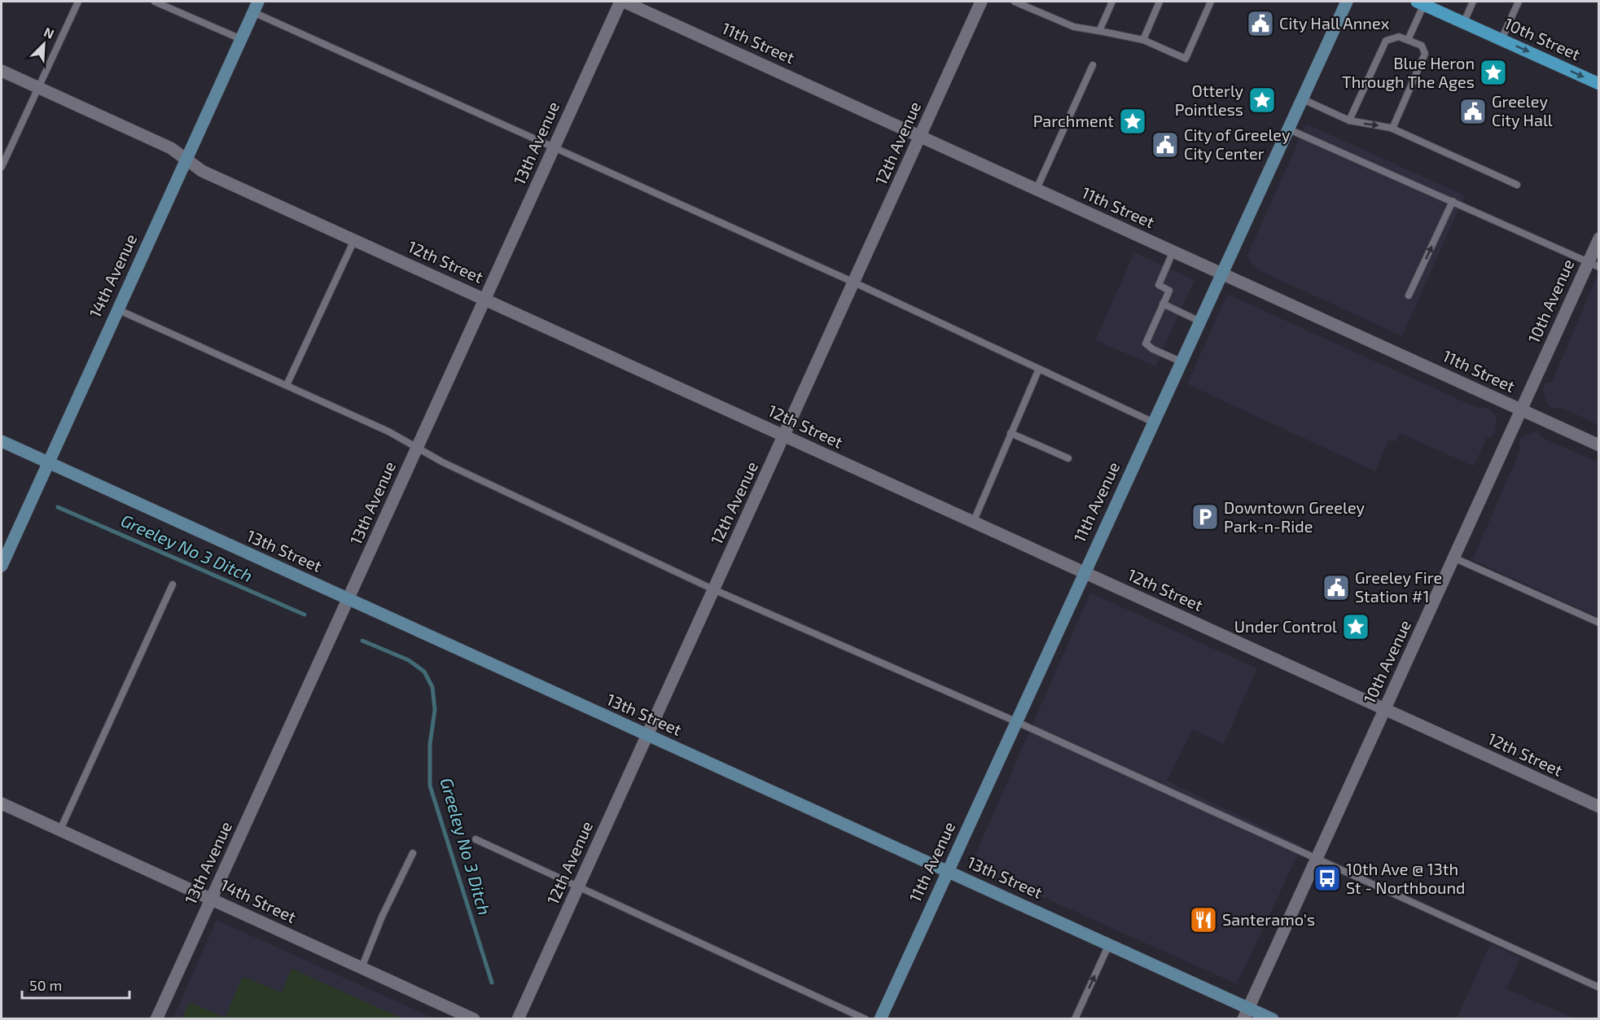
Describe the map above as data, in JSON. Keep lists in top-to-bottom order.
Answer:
{
  "streets": {
    "main road": ["10th Street"],
    "street": [
      "11th Street",
      "13th Avenue",
      "12th Avenue",
      "12th Street",
      "14th Avenue",
      "10th Avenue",
      "11th Avenue",
      "13th Street",
      "14th Street"
    ]
  },
  "crossings": [
    ["11th Street", "13th Avenue"],
    ["11th Street", "12th Avenue"],
    ["11th Street", "10th Avenue"],
    ["11th Street", "11th Avenue"],
    ["13th Avenue", "12th Street"],
    ["13th Avenue", "13th Street"],
    ["13th Avenue", "14th Street"],
    ["12th Avenue", "12th Street"],
    ["12th Avenue", "13th Street"],
    ["12th Street", "14th Avenue"],
    ["12th Street", "10th Avenue"],
    ["12th Street", "11th Avenue"],
    ["14th Avenue", "13th Street"],
    ["10th Avenue", "13th Street"],
    ["11th Avenue", "13th Street"]
  ],
  "one_way": ["10th Street"],
  "water": ["Greeley No 3 Ditch"],
  "places": {
    "public building": [
      "City Hall Annex",
      "Greeley City Hall",
      "City of Greeley City Center",
      "Greeley Fire Station #1"
    ],
    "place": [
      "Blue Heron Through The Ages",
      "Otterly Pointless",
      "Parchment",
      "Under Control"
    ],
    "parking": ["Downtown Greeley Park-n-Ride"],
    "bus stop": ["10th Ave @ 13th St - Northbound"],
    "restaurant": ["Santeramo's"]
  },
  "scale_bar": "50 m",
  "north": "top right"
}
